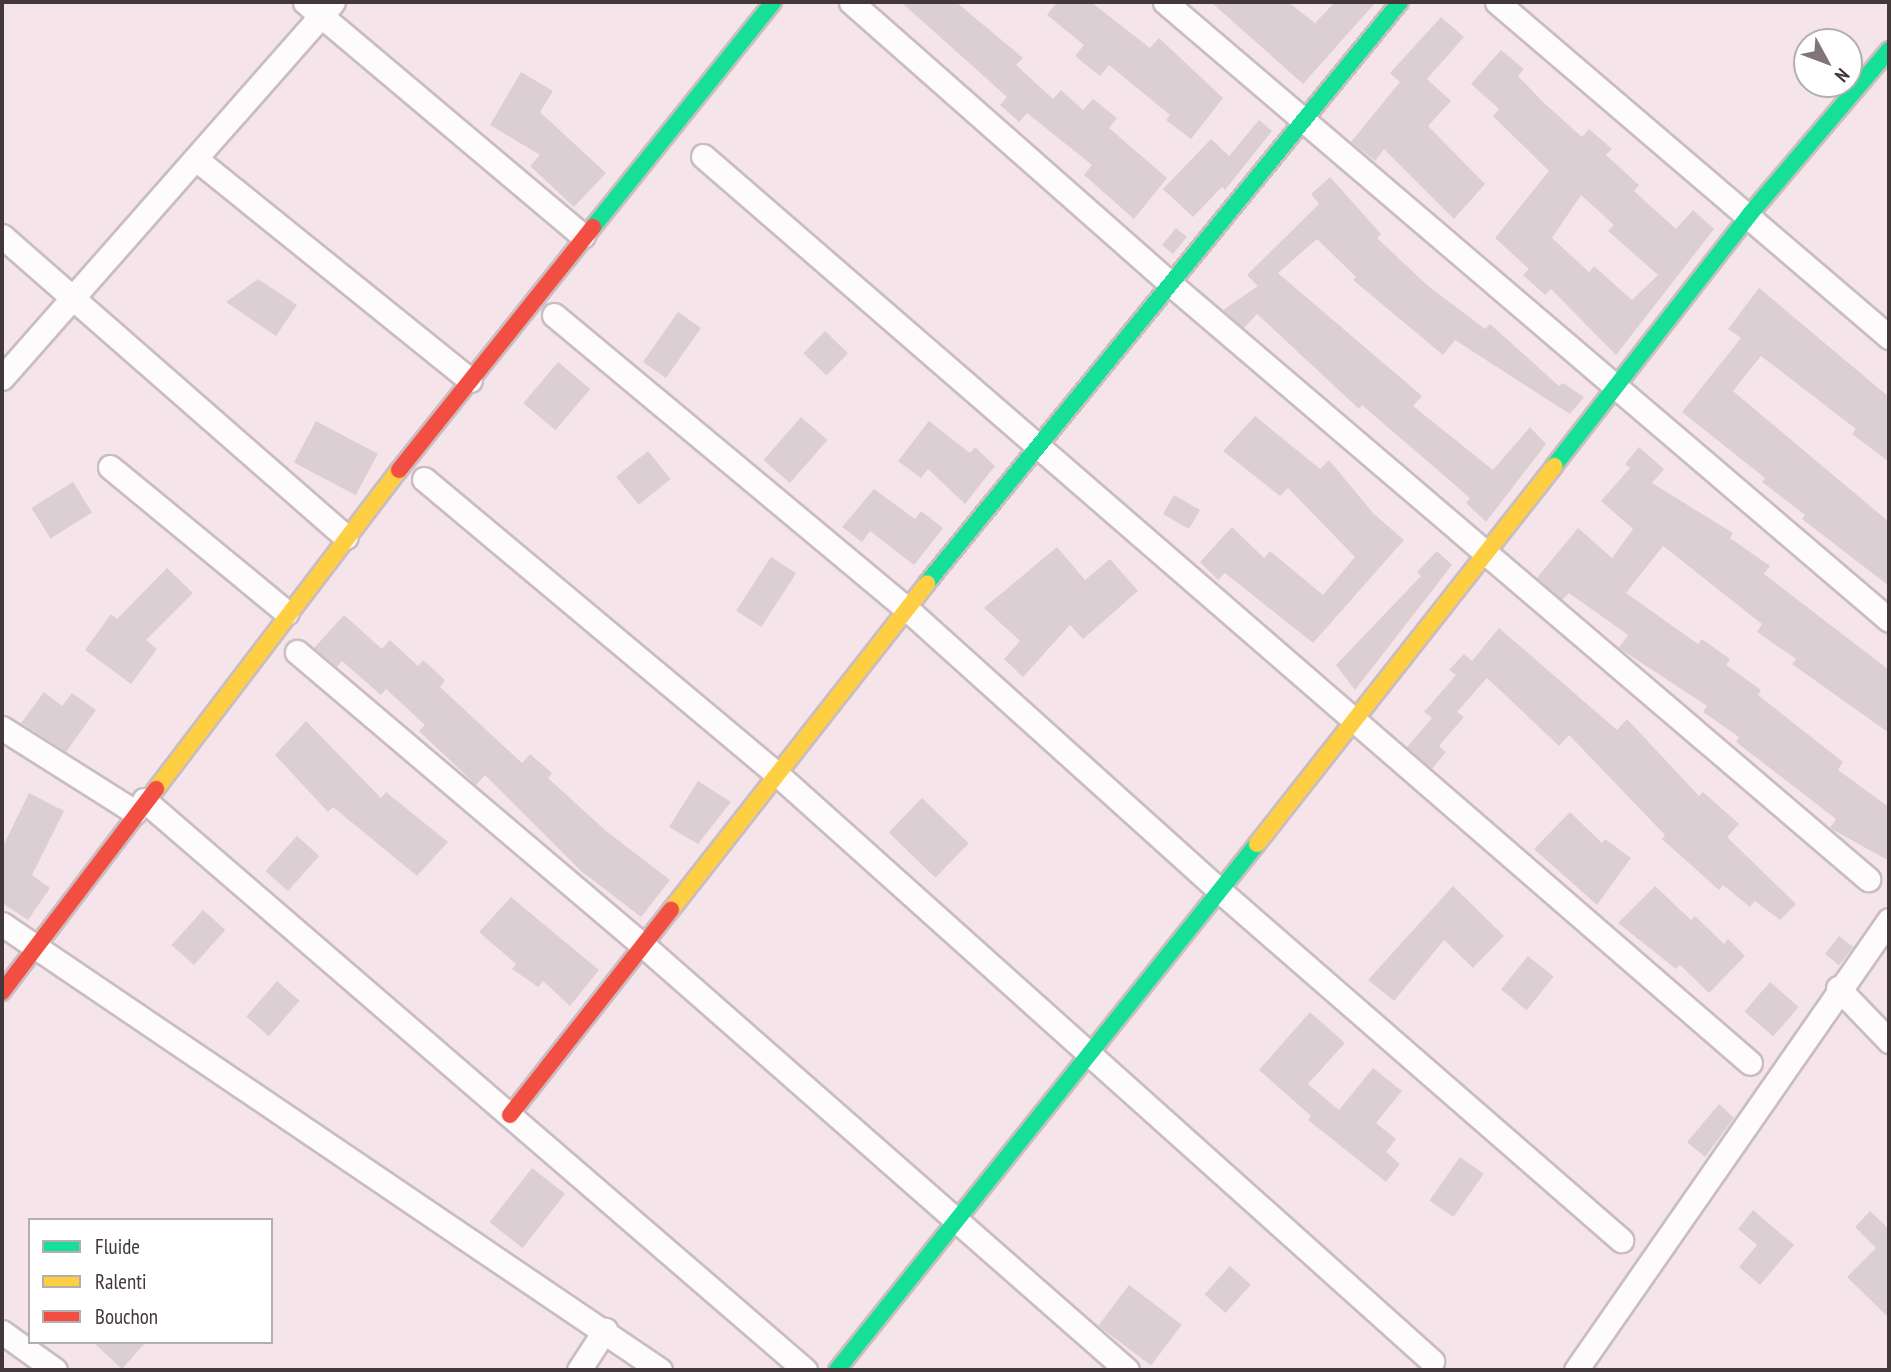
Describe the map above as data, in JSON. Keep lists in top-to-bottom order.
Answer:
{
  "legend": ["Fluide", "Ralenti", "Bouchon"],
  "north": "bottom right"
}
